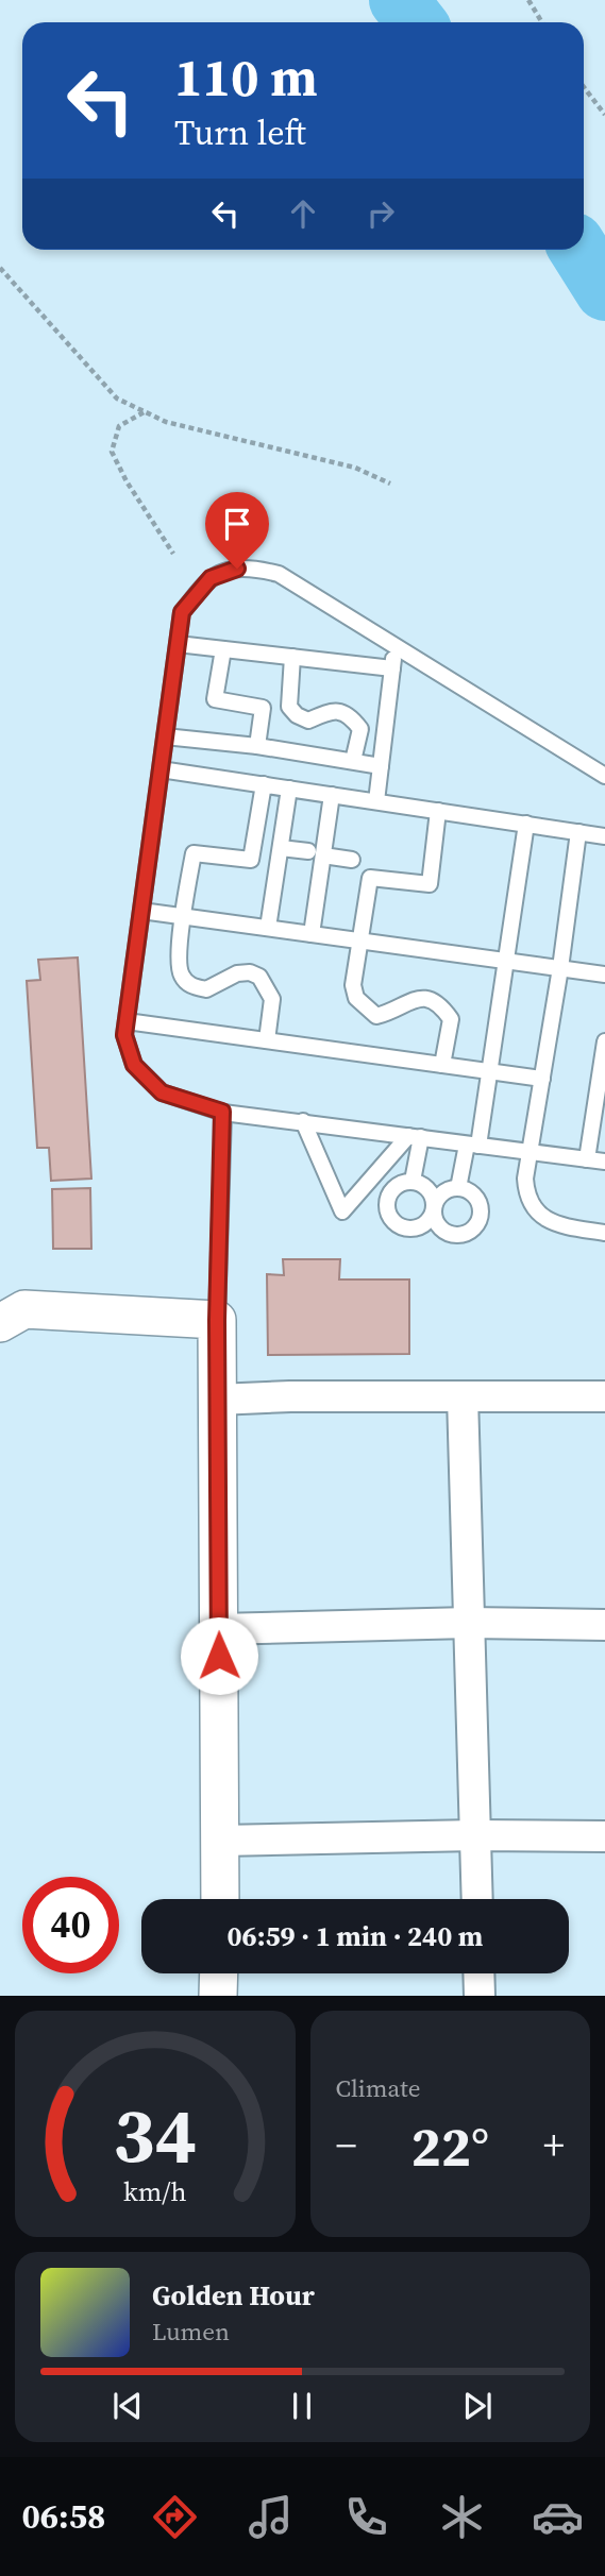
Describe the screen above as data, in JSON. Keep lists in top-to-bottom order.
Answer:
{
  "page": {
    "turn": ["110 m", "Turn left"],
    "limit": "40",
    "trip": "06:59 · 1 min · 240 m",
    "tile": "Climate",
    "heat": ["−", "22°", "+"],
    "song": ["Golden Hour", "Lumen"],
    "tabs": "06:58",
    "gauge": ["34", "km/h"]
  }
}
